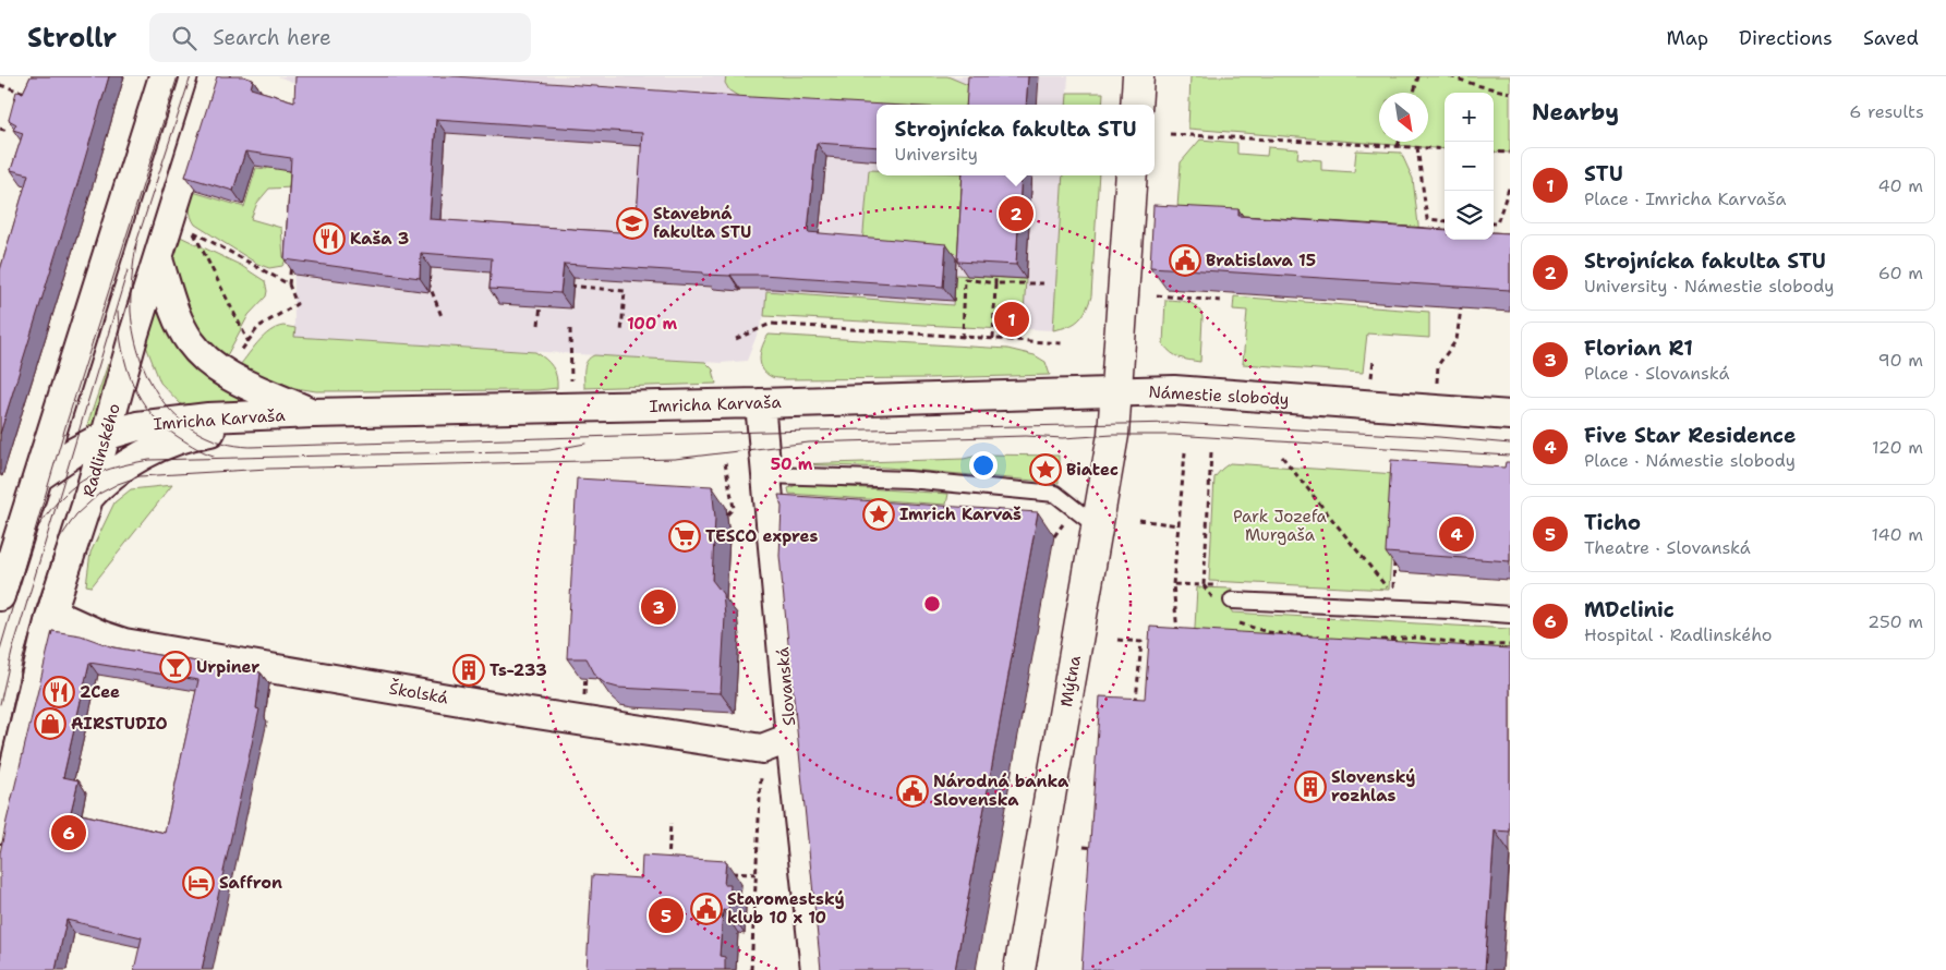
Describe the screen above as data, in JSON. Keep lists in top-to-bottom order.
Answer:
{
  "streets": {
    "main road": ["Mýtna"],
    "street": [
      "Námestie slobody",
      "Imricha Karvaša",
      "Radlinského",
      "Slovanská",
      "Školská"
    ]
  },
  "crossings": [
    ["Námestie slobody", "Imricha Karvaša"],
    ["Námestie slobody", "Mýtna"],
    ["Imricha Karvaša", "Radlinského"],
    ["Imricha Karvaša", "Mýtna"],
    ["Imricha Karvaša", "Slovanská"],
    ["Radlinského", "Školská"],
    ["Slovanská", "Školská"]
  ],
  "parks": ["Park Jozefa Murgaša"],
  "places": {
    "school or university": ["Stavebná fakulta STU"],
    "restaurant": ["Kaša 3", "2Cee"],
    "public building": ["Bratislava 15", "Národná banka Slovenska", "Staromestský klub 10 x 10"],
    "place": ["Biatec", "Imrich Karvaš"],
    "supermarket": ["TESCO expres"],
    "bar": ["Urpiner"],
    "building": ["Ts-233", "Slovenský rozhlas"],
    "shop": ["AIRSTUDIO"],
    "hotel": ["Saffron"]
  },
  "north": "bottom right",
  "page": {
    "header": "Strollr",
    "search": "Search here",
    "nav": ["Map", "Directions", "Saved"],
    "heading": ["Nearby", "6 results"],
    "map_buttons": ["+", "−"],
    "popup": ["Strojnícka fakulta STU", "University"],
    "list": [
      {
        "mark": "1",
        "name": "STU",
        "note": "Place · Imricha Karvaša",
        "value": "40 m"
      },
      {
        "mark": "2",
        "name": "Strojnícka fakulta STU",
        "note": "University · Námestie slobody",
        "value": "60 m"
      },
      {
        "mark": "3",
        "name": "Florian R1",
        "note": "Place · Slovanská",
        "value": "90 m"
      },
      {
        "mark": "4",
        "name": "Five Star Residence",
        "note": "Place · Námestie slobody",
        "value": "120 m"
      },
      {
        "mark": "5",
        "name": "Ticho",
        "note": "Theatre · Slovanská",
        "value": "140 m"
      },
      {
        "mark": "6",
        "name": "MDclinic",
        "note": "Hospital · Radlinského",
        "value": "250 m"
      }
    ],
    "pins": [
      "2",
      "1",
      "4",
      "3",
      "6",
      "5"
    ]
  },
  "rings": ["100 m", "50 m"]
}
